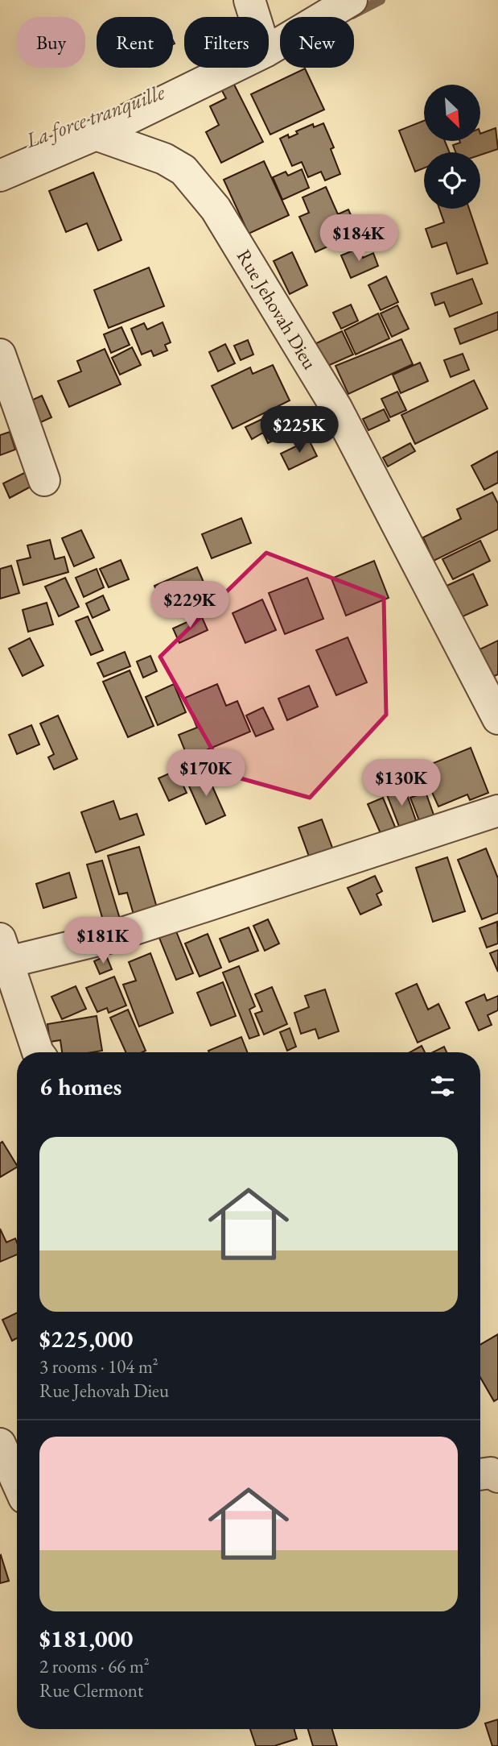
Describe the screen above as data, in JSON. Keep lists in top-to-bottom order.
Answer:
{
  "streets": {
    "street": ["Rue Jehovah Dieu"]
  },
  "water": ["La force tranquille"],
  "north": "bottom right",
  "page": {
    "chip": [
      "Buy",
      "Rent",
      "Filters",
      "New"
    ],
    "price": [
      "$184K",
      "$225K",
      "$229K",
      "$170K",
      "$130K",
      "$181K"
    ],
    "heading": "6 homes",
    "list": [
      {
        "name": "$225,000",
        "note": "3 rooms · 104 m² · Rue Jehovah Dieu"
      },
      {
        "name": "$181,000",
        "note": "2 rooms · 66 m² · Rue Clermont"
      }
    ]
  }
}
